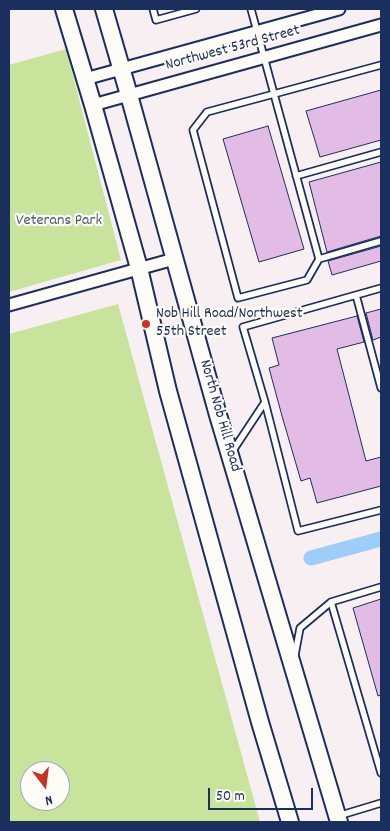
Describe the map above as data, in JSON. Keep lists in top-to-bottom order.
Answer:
{
  "streets": {
    "main road": ["North Nob Hill Road"],
    "street": ["Northwest 53rd Street"]
  },
  "crossings": [
    ["Northwest 53rd Street", "North Nob Hill Road"]
  ],
  "parks": ["Veterans Park"],
  "places": ["Nob Hill Road/Northwest 55th Street"],
  "scale_bar": "50 m",
  "north": "bottom"
}
